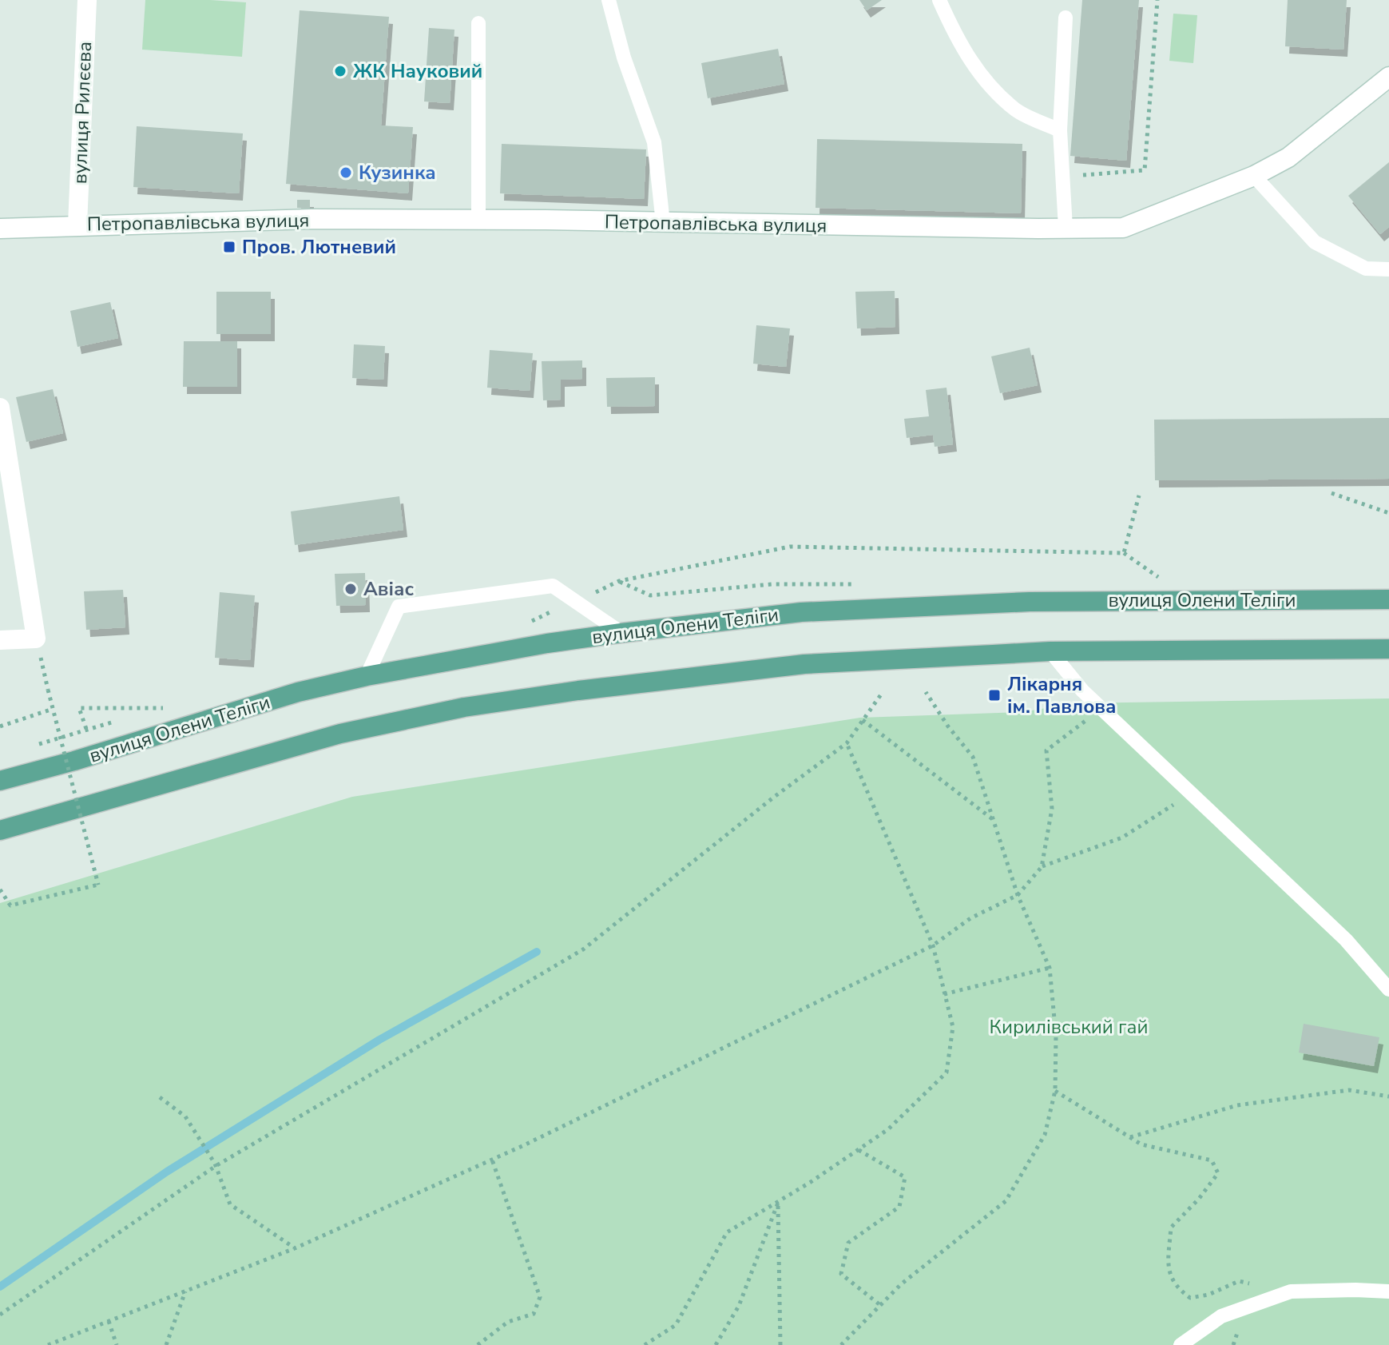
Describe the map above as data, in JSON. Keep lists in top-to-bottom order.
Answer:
{
  "streets": {
    "main road": ["вулиця Олени Теліги"],
    "street": ["вулиця Рилєєва", "Петропавлівська вулиця"]
  },
  "crossings": [
    ["вулиця Рилєєва", "Петропавлівська вулиця"]
  ],
  "parks": ["Кирилівський гай"],
  "places": {
    "other": ["ЖК Науковий", "Кузинка", "Авіас"],
    "transit": ["Пров. Лютневий", "Лікарня ім. Павлова"]
  }
}
